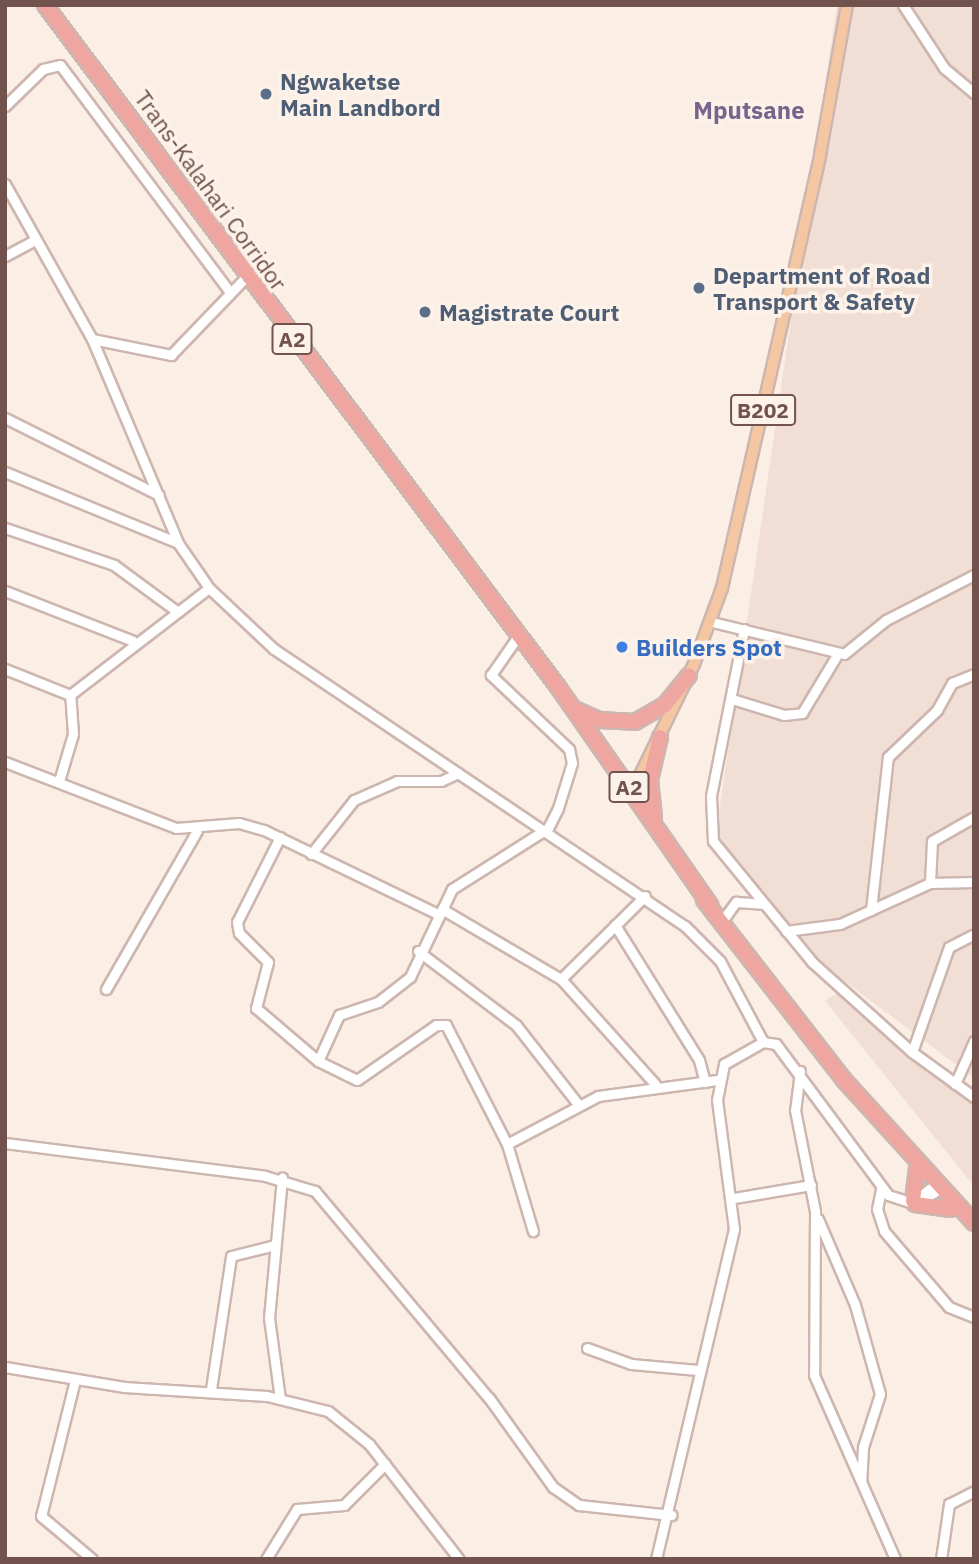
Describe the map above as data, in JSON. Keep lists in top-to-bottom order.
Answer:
{
  "streets": {
    "highway": ["Trans-Kalahari Corridor", "A2"],
    "main road": ["B202"]
  },
  "crossings": [
    ["Trans-Kalahari Corridor", "A2"],
    ["Trans-Kalahari Corridor", "B202"]
  ],
  "districts": ["Mputsane"],
  "places": [
    "Ngwaketse Main Landbord",
    "Department of Road Transport & Safety",
    "Magistrate Court",
    "Builders Spot"
  ]
}
